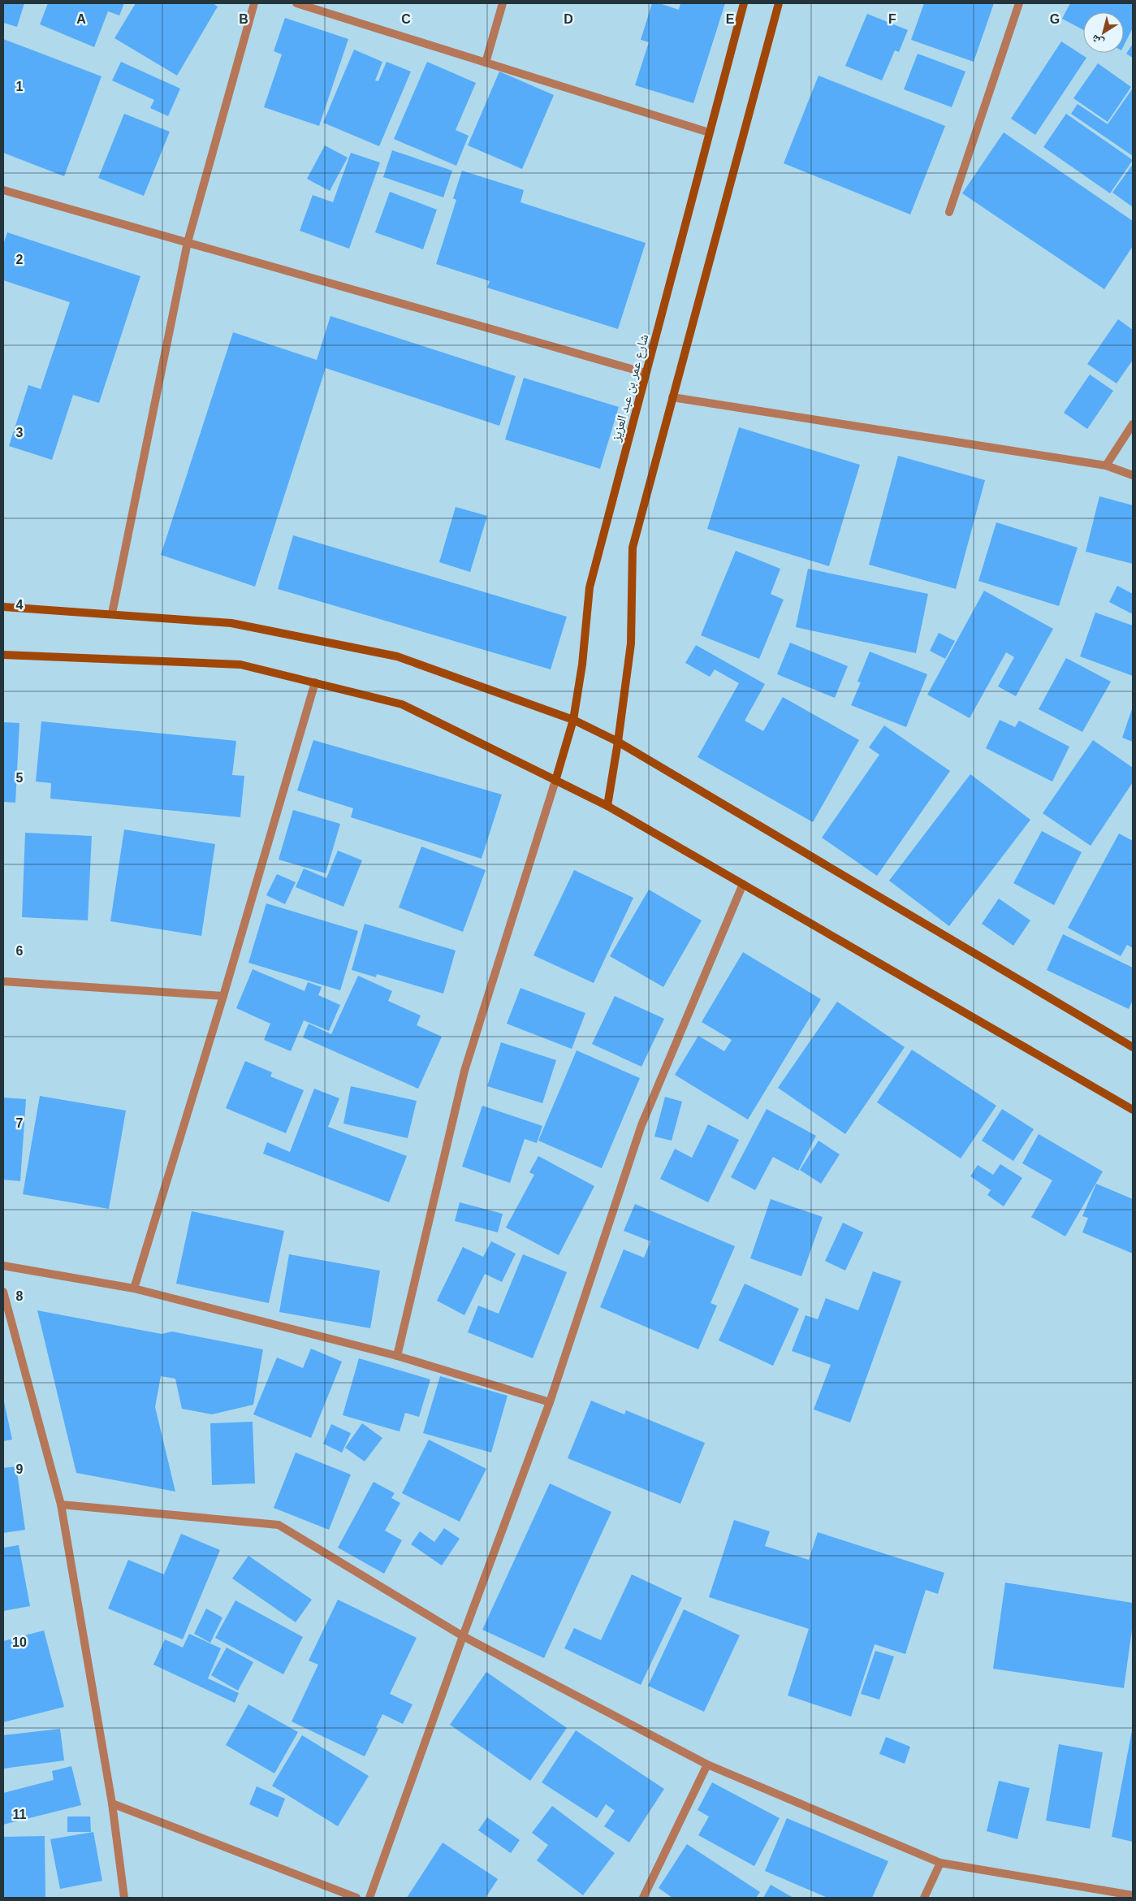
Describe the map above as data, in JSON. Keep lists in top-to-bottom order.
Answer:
{
  "streets": {
    "main road": ["شارع عمر بن عبد العزيز"]
  },
  "north": "bottom left",
  "grid": {
    "columns": [
      "A",
      "B",
      "C",
      "D",
      "E",
      "F",
      "G"
    ],
    "rows": [
      "1",
      "2",
      "3",
      "4",
      "5",
      "6",
      "7",
      "8",
      "9",
      "10",
      "11"
    ]
  }
}
